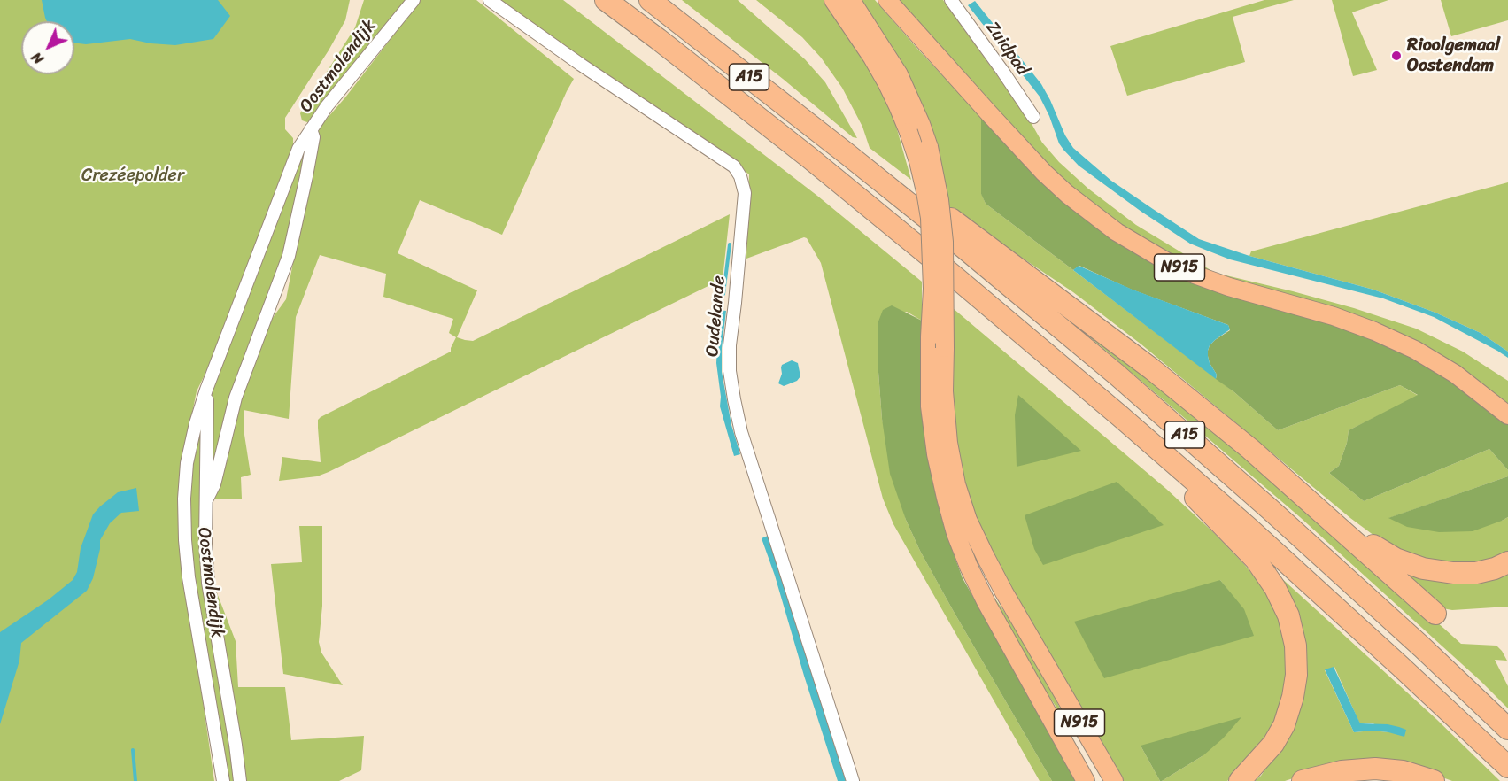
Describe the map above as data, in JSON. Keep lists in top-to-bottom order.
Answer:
{
  "streets": {
    "highway": ["A15"],
    "main road": ["N915"],
    "street": ["Zuidpad", "Oostmolendijk", "Oudelande"]
  },
  "parks": ["Crezéepolder"],
  "places": ["Rioolgemaal Oostendam"],
  "north": "bottom left"
}
